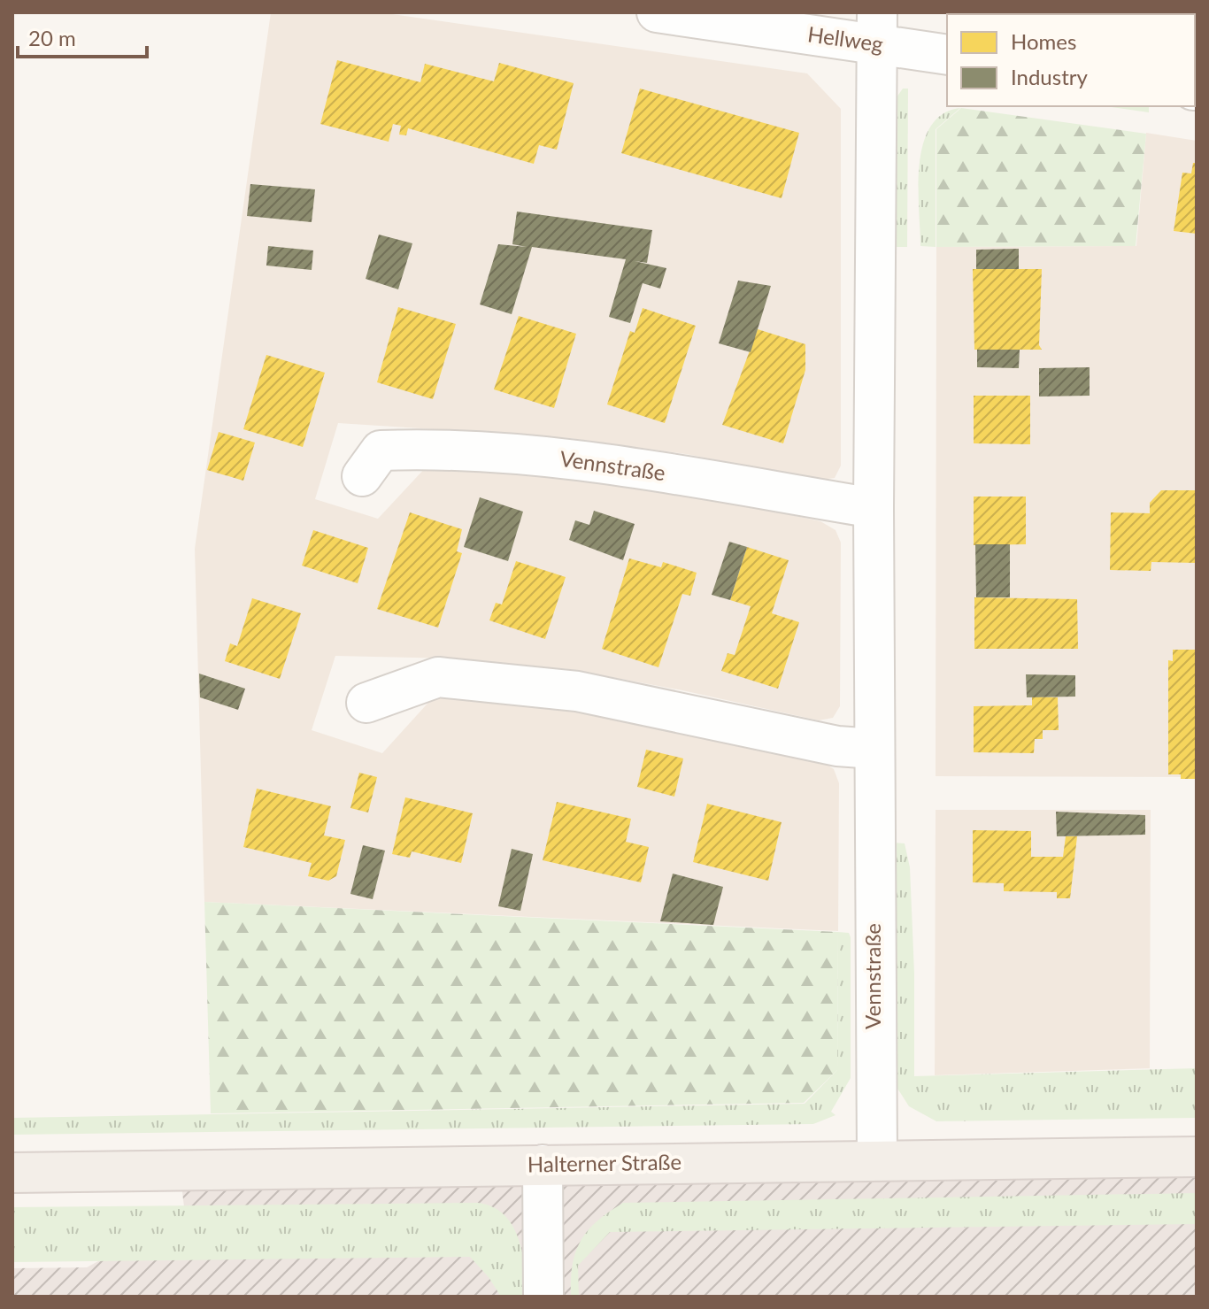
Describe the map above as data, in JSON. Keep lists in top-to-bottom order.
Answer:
{
  "streets": {
    "main road": ["Halterner Straße"],
    "street": ["Hellweg", "Vennstraße"]
  },
  "crossings": [
    ["Hellweg", "Vennstraße"],
    ["Vennstraße", "Halterner Straße"]
  ],
  "legend": ["Homes", "Industry"],
  "scale_bar": "20 m"
}
